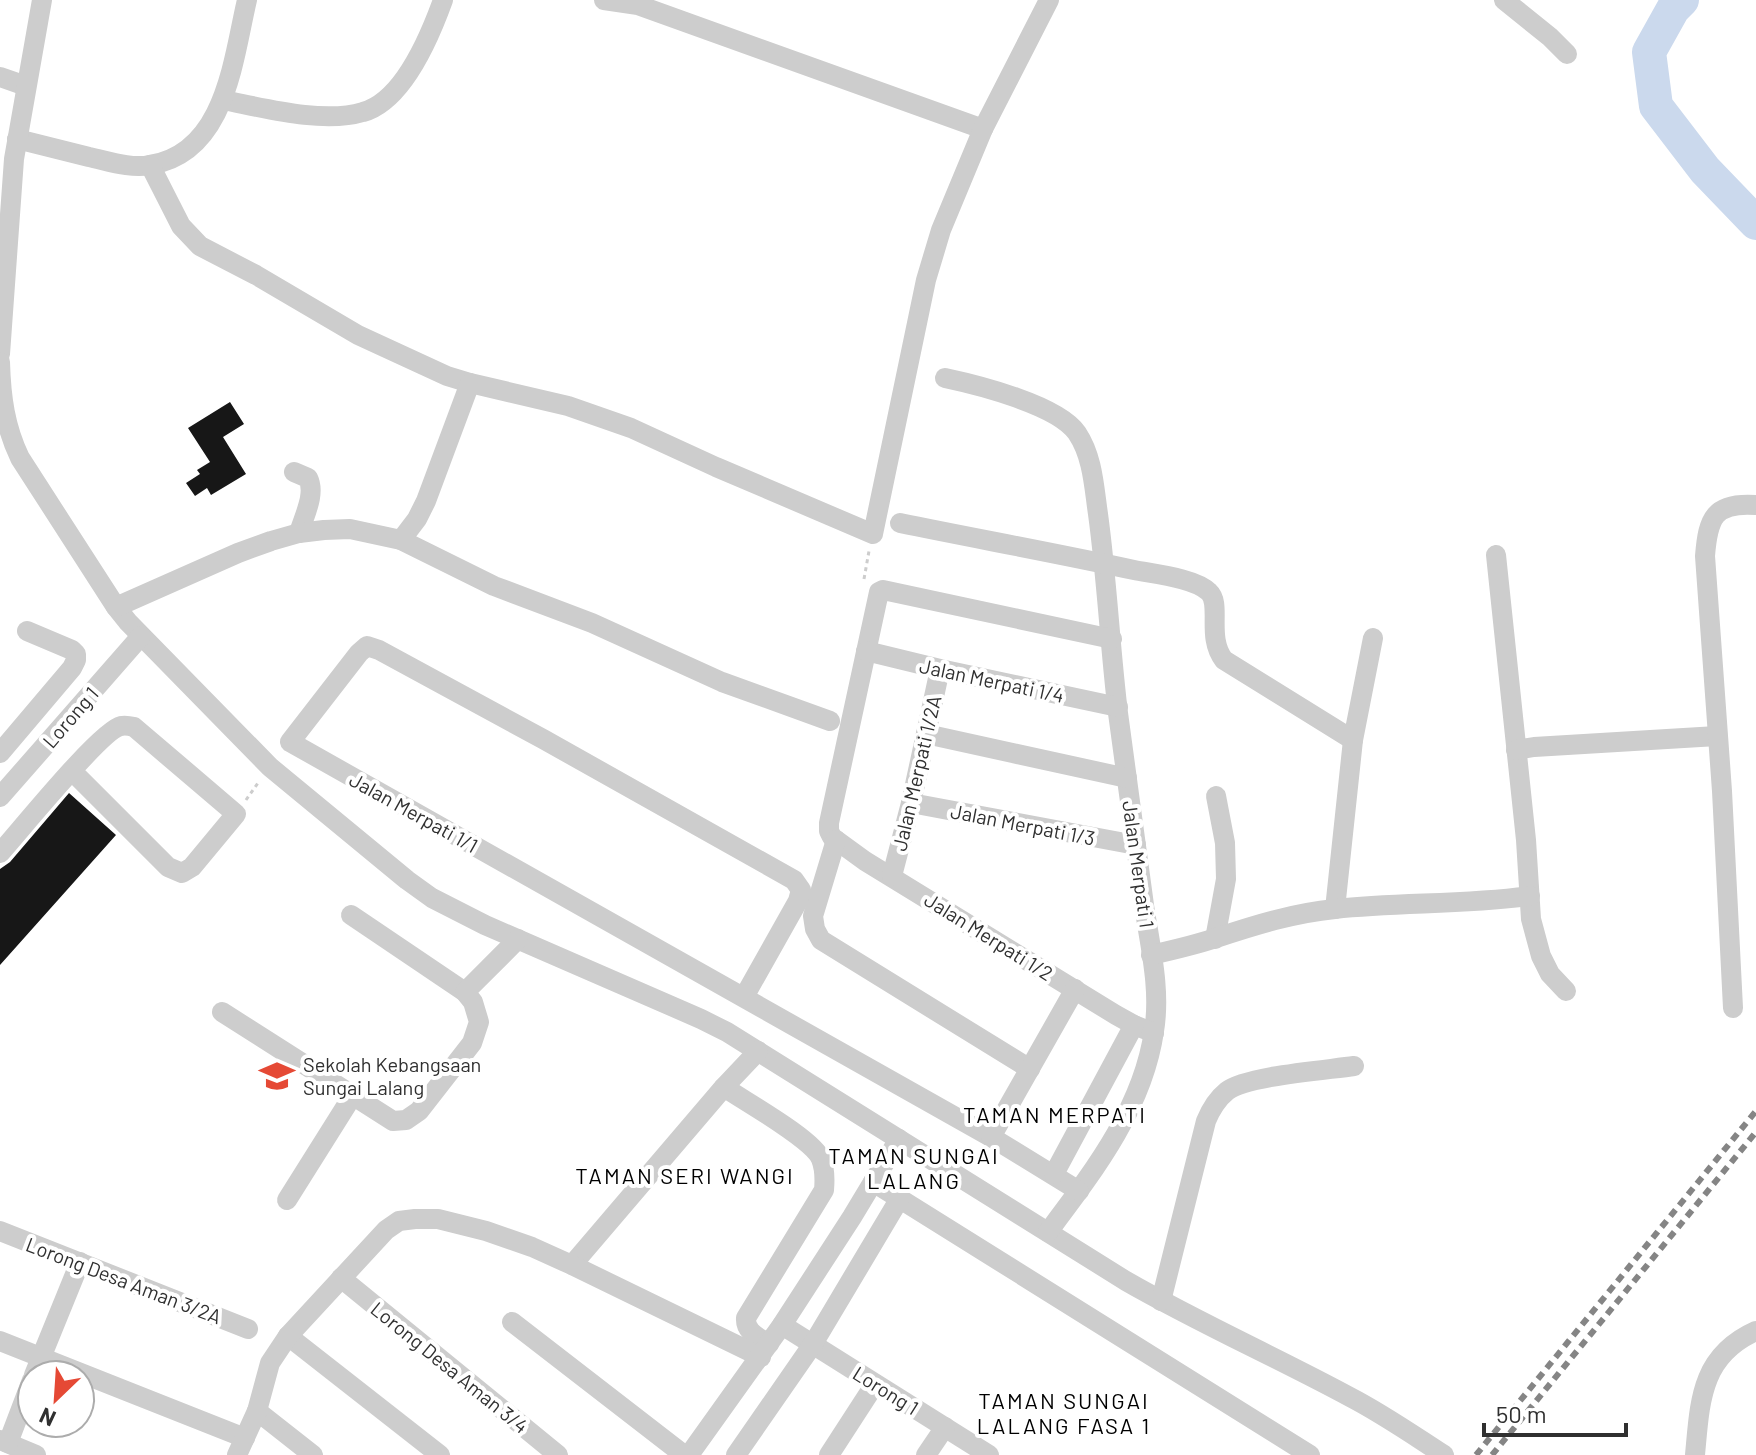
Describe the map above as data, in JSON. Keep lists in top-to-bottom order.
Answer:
{
  "streets": {
    "street": [
      "Jalan Merpati 1/4",
      "Lorong 1",
      "Jalan Merpati 1/2A",
      "Jalan Merpati 1/1",
      "Jalan Merpati 1/3",
      "Jalan Merpati 1",
      "Jalan Merpati 1/2",
      "Lorong Desa Aman 3/2A",
      "Lorong Desa Aman 3/4"
    ]
  },
  "crossings": [
    ["Jalan Merpati 1/4", "Jalan Merpati 1/2A"],
    ["Jalan Merpati 1/4", "Jalan Merpati 1"],
    ["Jalan Merpati 1/2A", "Jalan Merpati 1/3"],
    ["Jalan Merpati 1/2A", "Jalan Merpati 1/2"],
    ["Jalan Merpati 1/1", "Jalan Merpati 1"],
    ["Jalan Merpati 1/3", "Jalan Merpati 1"],
    ["Jalan Merpati 1", "Jalan Merpati 1/2"]
  ],
  "districts": [
    "TAMAN MERPATI",
    "TAMAN SUNGAI LALANG",
    "TAMAN SERI WANGI",
    "TAMAN SUNGAI LALANG FASA 1"
  ],
  "places": {
    "school or university": ["Sekolah Kebangsaan Sungai Lalang"]
  },
  "scale_bar": "50 m",
  "north": "bottom left"
}
